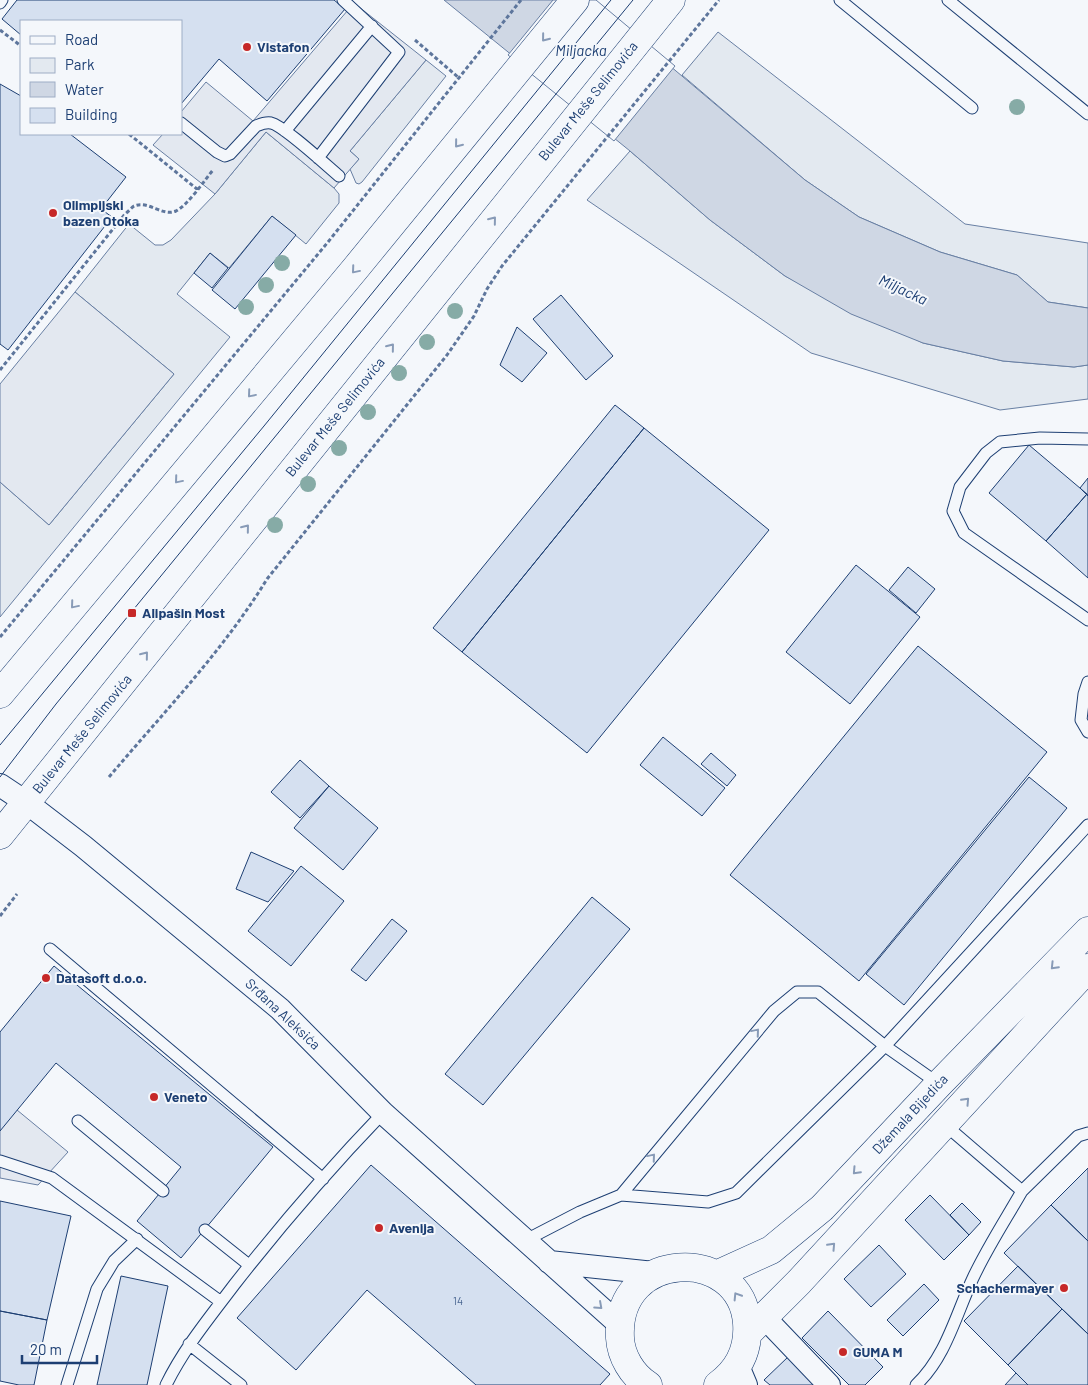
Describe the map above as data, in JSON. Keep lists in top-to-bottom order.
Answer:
{
  "streets": {
    "main road": ["Bulevar Meše Selimovića", "Džemala Bijedića"],
    "street": ["Srđana Aleksića"]
  },
  "crossings": [
    ["Bulevar Meše Selimovića", "Srđana Aleksića"]
  ],
  "water": ["Miljacka"],
  "places": {
    "other": [
      "Vistafon",
      "Olimpijski bazen Otoka",
      "Datasoft d.o.o.",
      "Veneto",
      "Avenija",
      "Schachermayer",
      "GUMA M"
    ],
    "transit": ["Alipašin Most"]
  },
  "house_numbers": ["14"],
  "legend": [
    "Road",
    "Park",
    "Water",
    "Building"
  ],
  "scale_bar": "20 m"
}
